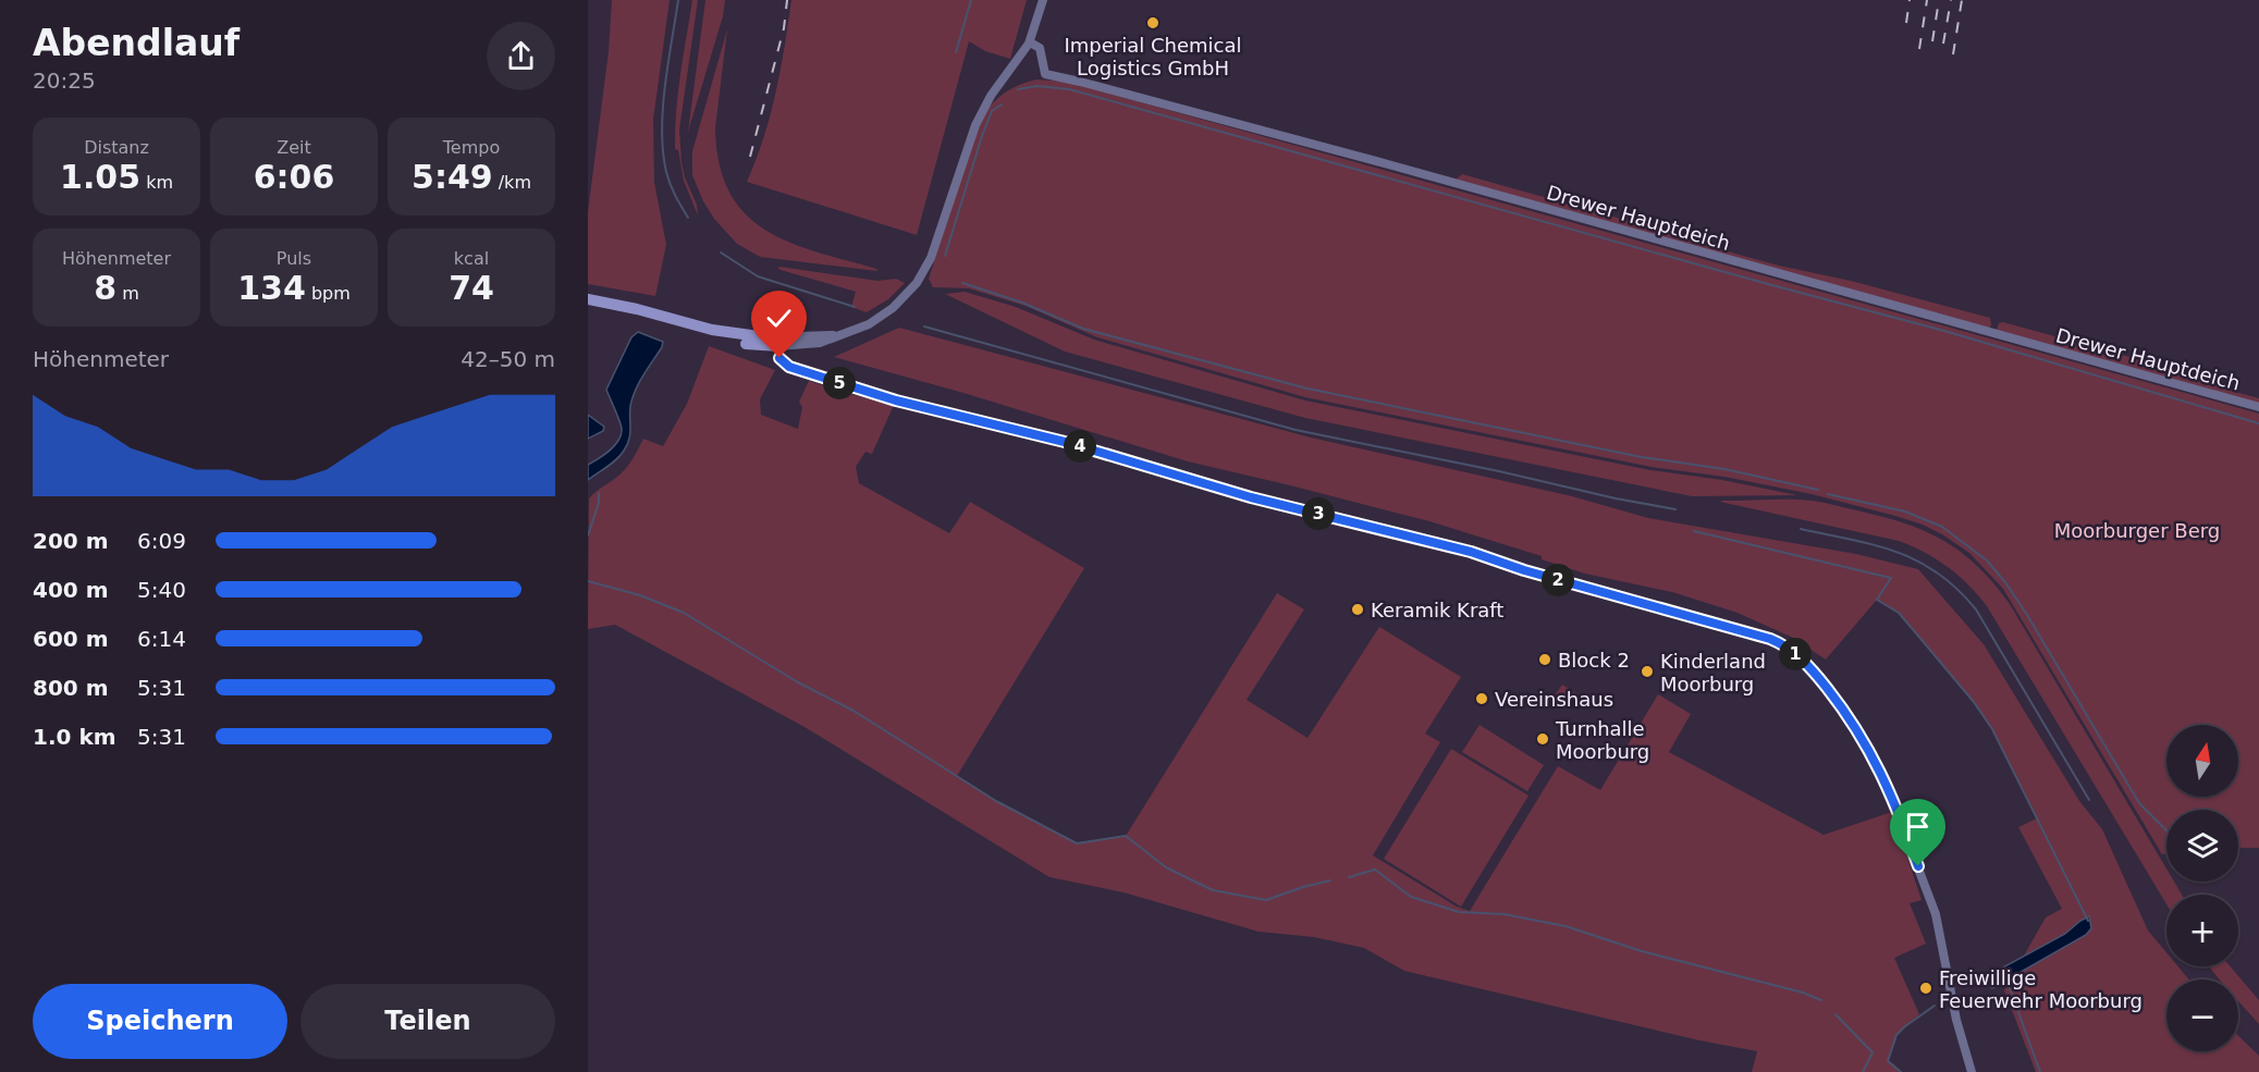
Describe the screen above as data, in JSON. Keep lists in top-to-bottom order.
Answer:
{
  "streets": {
    "street": ["Drewer Hauptdeich"]
  },
  "parks": ["Moorburger Berg"],
  "places": [
    "Imperial Chemical Logistics GmbH",
    "Keramik Kraft",
    "Block 2",
    "Kinderland Moorburg",
    "Vereinshaus",
    "Turnhalle Moorburg",
    "Freiwillige Feuerwehr Moorburg"
  ],
  "north": "top",
  "page": {
    "heading": ["Abendlauf", "20:25"],
    "stats": [
      ["Distanz", "1.05 km"],
      ["Zeit", "6:06"],
      ["Tempo", "5:49 /km"],
      ["Höhenmeter", "8 m"],
      ["Puls", "134 bpm"],
      ["kcal", "74"]
    ],
    "chart": ["Höhenmeter", "42–50 m"],
    "pins": [
      "5",
      "4",
      "3",
      "2",
      "1"
    ],
    "list": [
      {
        "name": "200 m",
        "note": "6:09"
      },
      {
        "name": "400 m",
        "note": "5:40"
      },
      {
        "name": "600 m",
        "note": "6:14"
      },
      {
        "name": "800 m",
        "note": "5:31"
      },
      {
        "name": "1.0 km",
        "note": "5:31"
      }
    ],
    "map_buttons": ["+", "−"],
    "buttons": ["Speichern", "Teilen"]
  }
}
